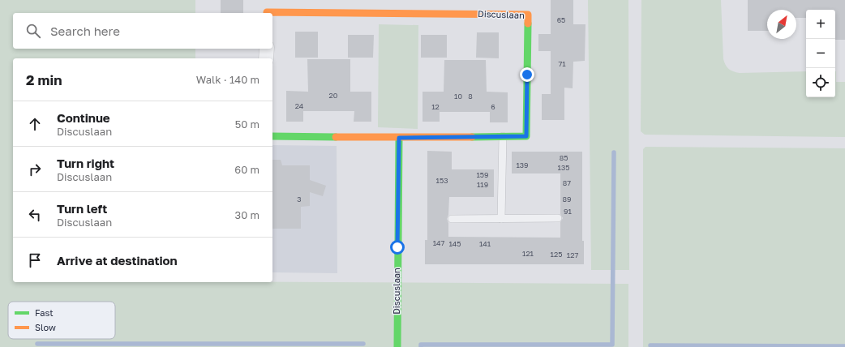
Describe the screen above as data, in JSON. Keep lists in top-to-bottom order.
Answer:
{
  "streets": {
    "street": ["Discuslaan"]
  },
  "house_numbers": [
    "65",
    "71",
    "20",
    "10",
    "8",
    "24",
    "12",
    "6",
    "85",
    "139",
    "135",
    "159",
    "153",
    "87",
    "119",
    "3",
    "89",
    "91",
    "147",
    "145",
    "141",
    "121",
    "125",
    "127"
  ],
  "legend": ["Fast", "Slow"],
  "north": "top right",
  "page": {
    "map_buttons": ["+", "−"],
    "search": "Search here",
    "heading": ["2 min", "Walk · 140 m"],
    "list": [
      ["Continue", "Discuslaan", "50 m"],
      ["Turn right", "Discuslaan", "60 m"],
      ["Turn left", "Discuslaan", "30 m"],
      "Arrive at destination"
    ]
  }
}
